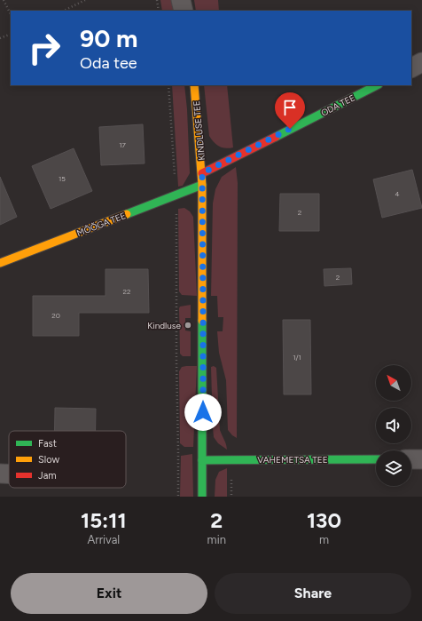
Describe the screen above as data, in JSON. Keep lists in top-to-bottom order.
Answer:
{
  "streets": {
    "street": [
      "ODA TEE",
      "KINDLUSE TEE",
      "MÕÕGA TEE",
      "VAHEMETSA TEE"
    ]
  },
  "crossings": [
    ["ODA TEE", "KINDLUSE TEE"],
    ["KINDLUSE TEE", "MÕÕGA TEE"],
    ["KINDLUSE TEE", "VAHEMETSA TEE"]
  ],
  "places": ["Kindluse"],
  "house_numbers": [
    "17",
    "15",
    "4",
    "2",
    "2",
    "22",
    "20",
    "1/1"
  ],
  "legend": ["Fast", "Slow", "Jam"],
  "north": "top left",
  "page": {
    "turn": ["90 m", "Oda tee"],
    "eta": [
      "15:11",
      "Arrival",
      "2",
      "min",
      "130",
      "m"
    ],
    "buttons": ["Exit", "Share"]
  }
}
